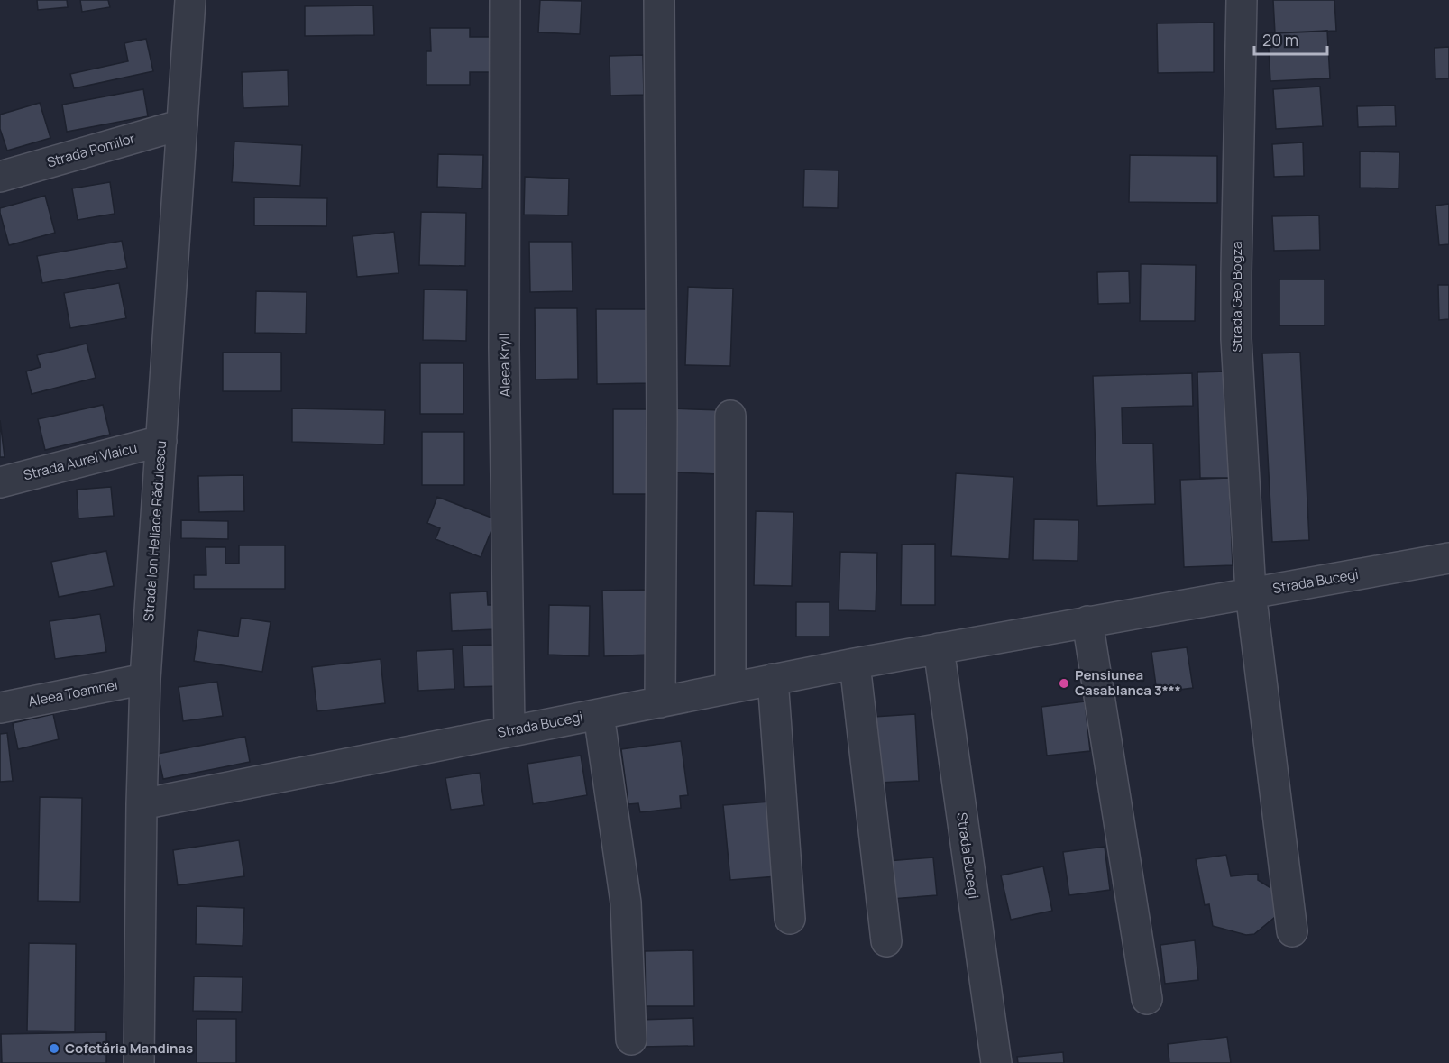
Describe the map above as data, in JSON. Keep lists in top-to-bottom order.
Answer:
{
  "streets": {
    "street": [
      "Strada Pomilor",
      "Strada Geo Bogza",
      "Aleea Kryll",
      "Strada Aurel Vlaicu",
      "Strada Ion Heliade Rădulescu",
      "Strada Bucegi",
      "Aleea Toamnei"
    ]
  },
  "crossings": [
    ["Strada Pomilor", "Strada Ion Heliade Rădulescu"],
    ["Strada Geo Bogza", "Strada Bucegi"],
    ["Aleea Kryll", "Strada Bucegi"],
    ["Strada Aurel Vlaicu", "Strada Ion Heliade Rădulescu"],
    ["Strada Ion Heliade Rădulescu", "Strada Bucegi"],
    ["Strada Ion Heliade Rădulescu", "Aleea Toamnei"]
  ],
  "places": ["Pensiunea Casablanca 3***", "Cofetăria Mandinas"],
  "scale_bar": "20 m"
}
